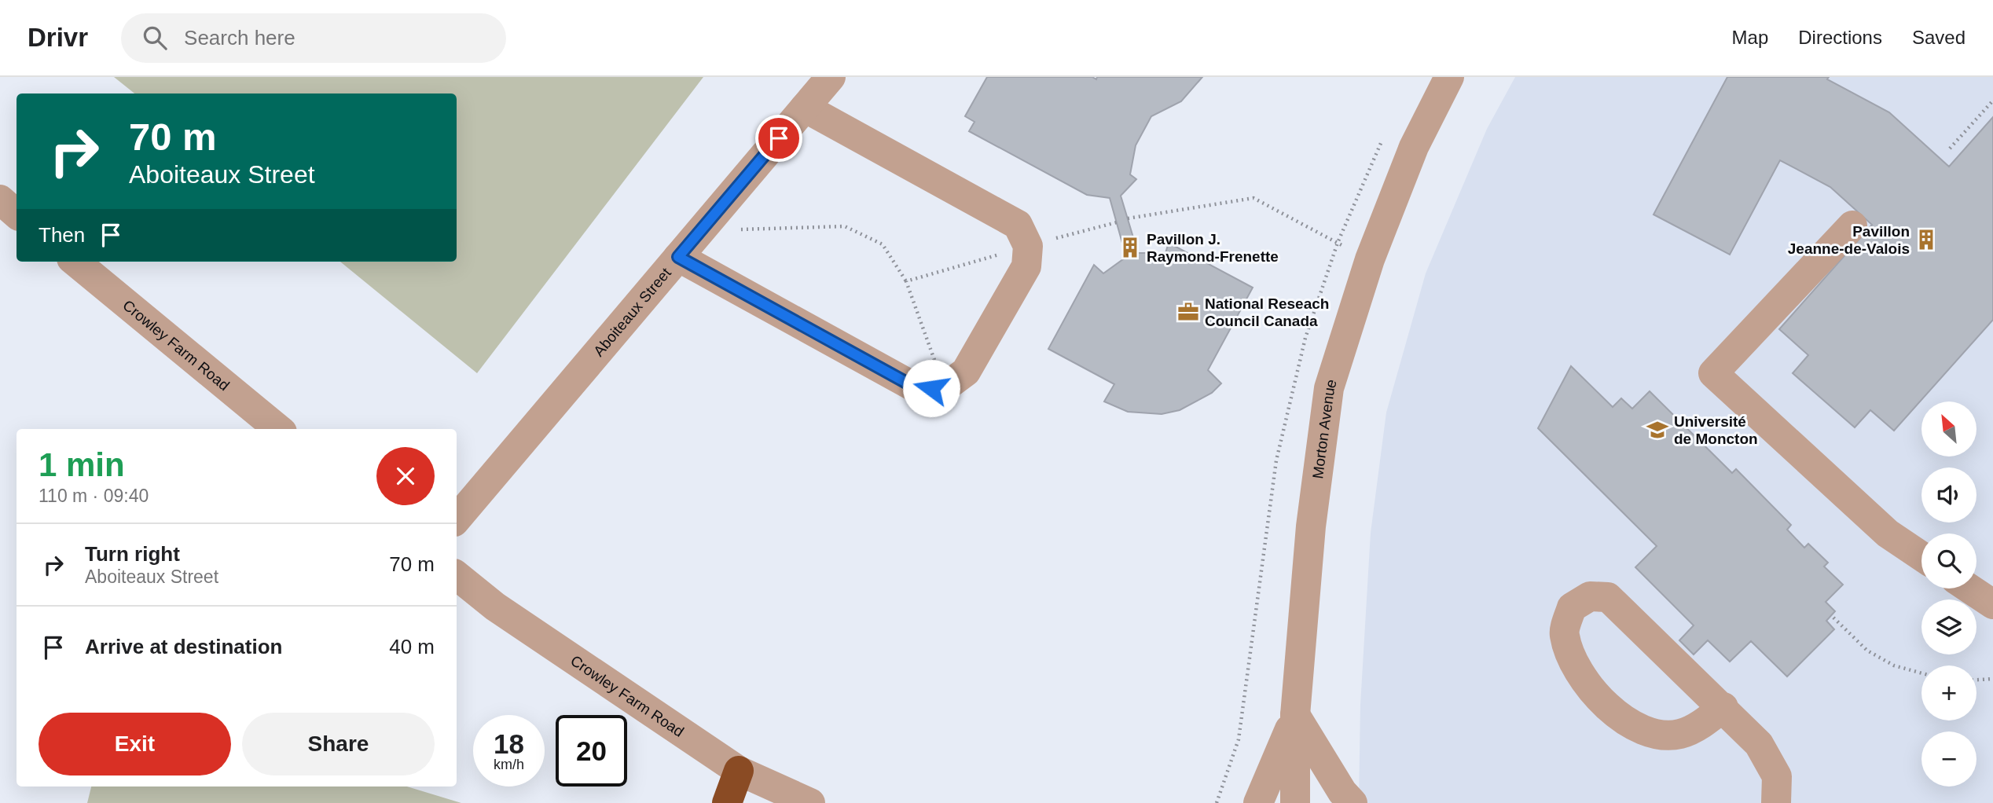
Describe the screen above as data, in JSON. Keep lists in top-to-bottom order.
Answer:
{
  "streets": {
    "street": ["Aboiteaux Street", "Crowley Farm Road", "Morton Avenue"]
  },
  "places": {
    "building": ["Pavillon Jeanne-de-Valois", "Pavillon J. Raymond-Frenette"],
    "office": ["National Reseach Council Canada"],
    "school or university": ["Université de Moncton"]
  },
  "north": "top left",
  "page": {
    "header": "Drivr",
    "search": "Search here",
    "nav": ["Map", "Directions", "Saved"],
    "turn": ["70 m", "Aboiteaux Street"],
    "then": "Then",
    "map_buttons": ["+", "−"],
    "heading": ["1 min", "110 m · 09:40"],
    "list": [
      {
        "name": "Turn right",
        "note": "Aboiteaux Street",
        "value": "70 m"
      },
      {
        "name": "Arrive at destination",
        "value": "40 m"
      }
    ],
    "buttons": ["Exit", "Share"],
    "speed": "18 km/h",
    "limit": "20"
  }
}
